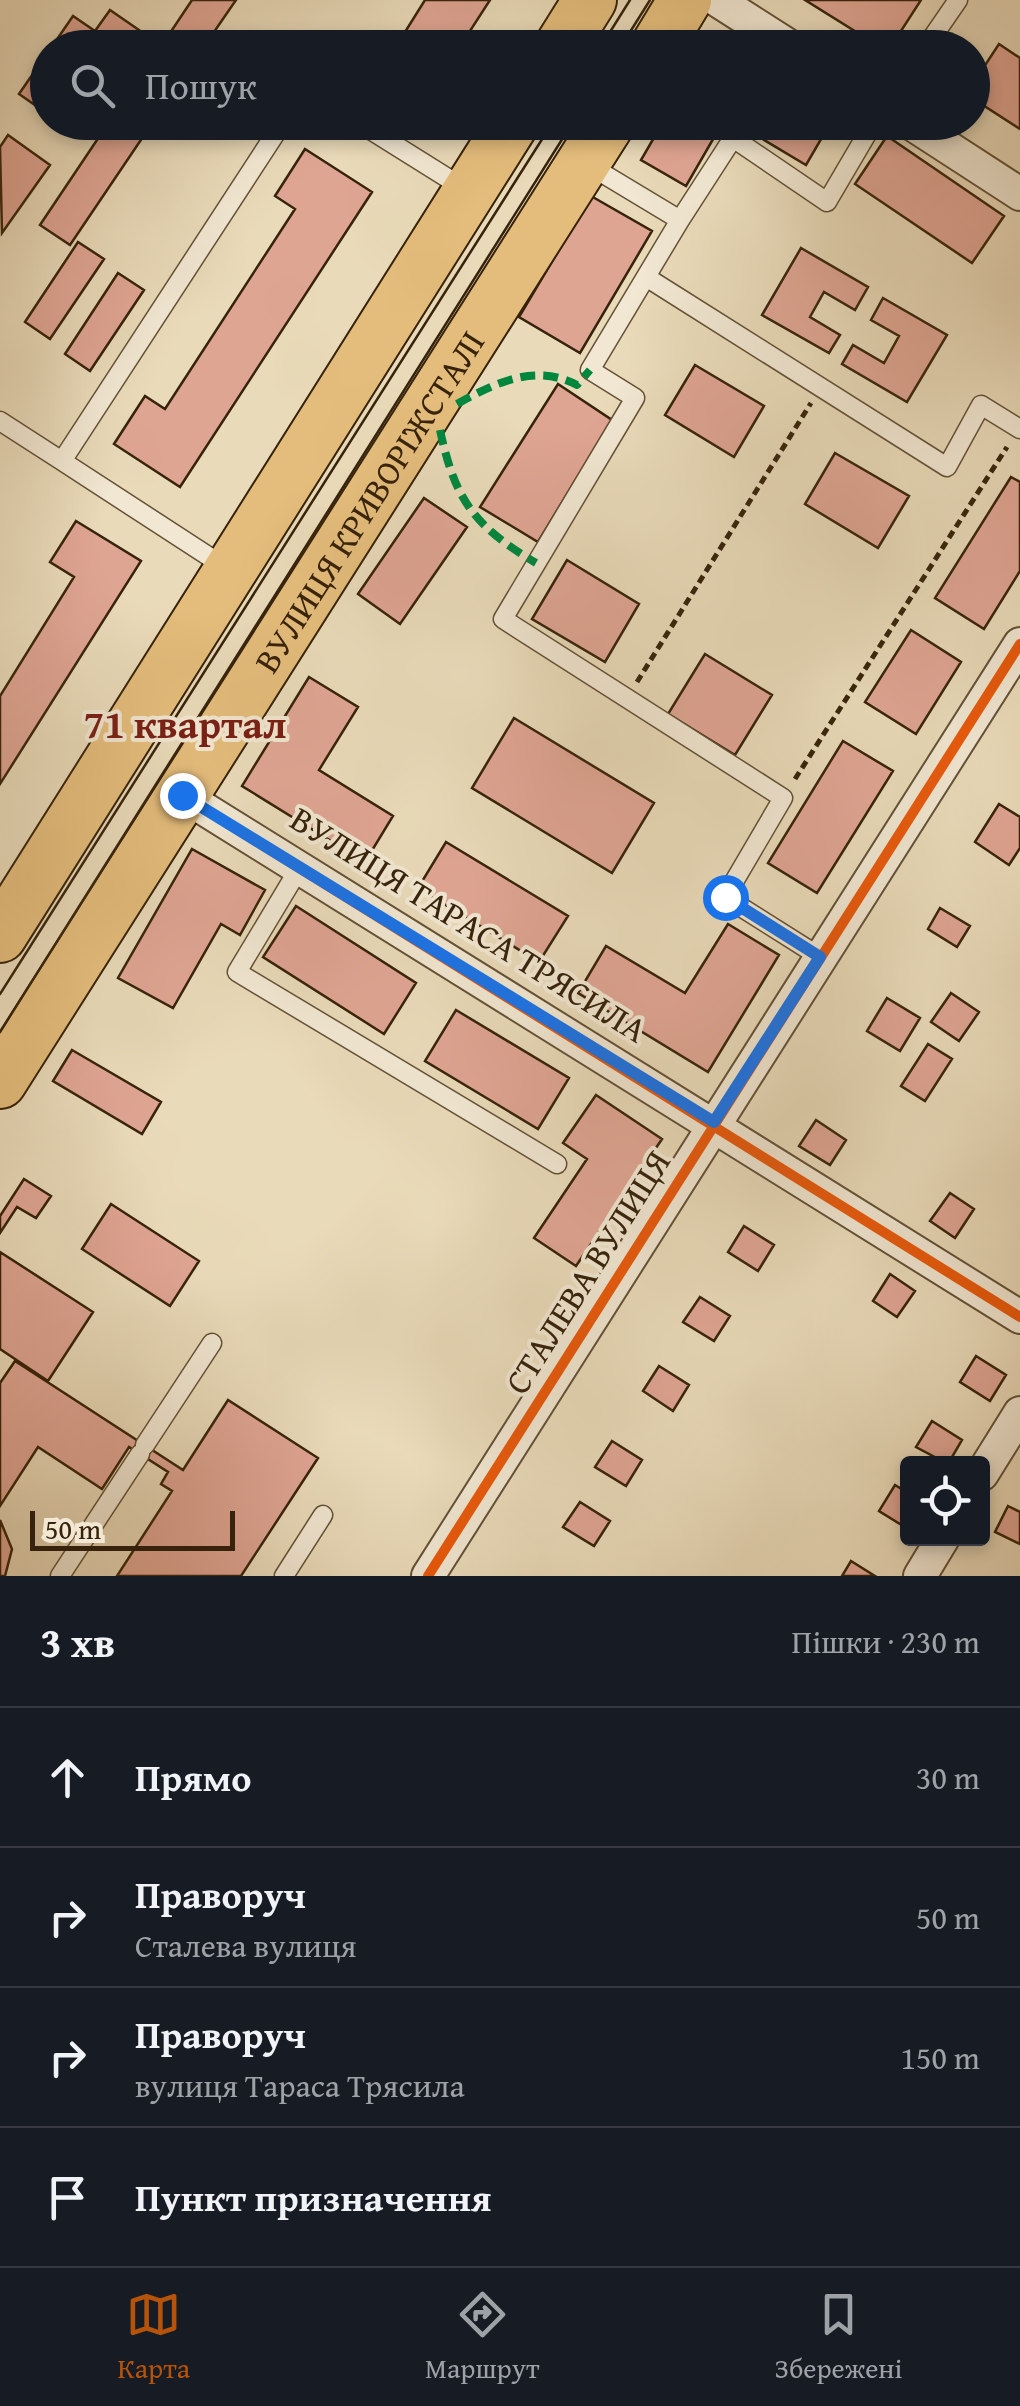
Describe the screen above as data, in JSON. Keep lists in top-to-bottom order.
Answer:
{
  "streets": {
    "main road": ["ВУЛИЦЯ КРИВОРІЖСТАЛІ"],
    "street": ["ВУЛИЦЯ ТАРАСА ТРЯСИЛА", "СТАЛЕВА ВУЛИЦЯ"]
  },
  "crossings": [
    ["ВУЛИЦЯ КРИВОРІЖСТАЛІ", "ВУЛИЦЯ ТАРАСА ТРЯСИЛА"],
    ["ВУЛИЦЯ ТАРАСА ТРЯСИЛА", "СТАЛЕВА ВУЛИЦЯ"]
  ],
  "districts": ["71 квартал"],
  "scale_bar": "50 m",
  "page": {
    "search": "Пошук",
    "scale": "50 m",
    "heading": ["3 хв", "Пішки · 230 m"],
    "list": [
      ["Прямо", "30 m"],
      ["Праворуч", "Сталева вулиця", "50 m"],
      ["Праворуч", "вулиця Тараса Трясила", "150 m"],
      "Пункт призначення"
    ],
    "nav": ["Карта", "Маршрут", "Збережені"]
  }
}
